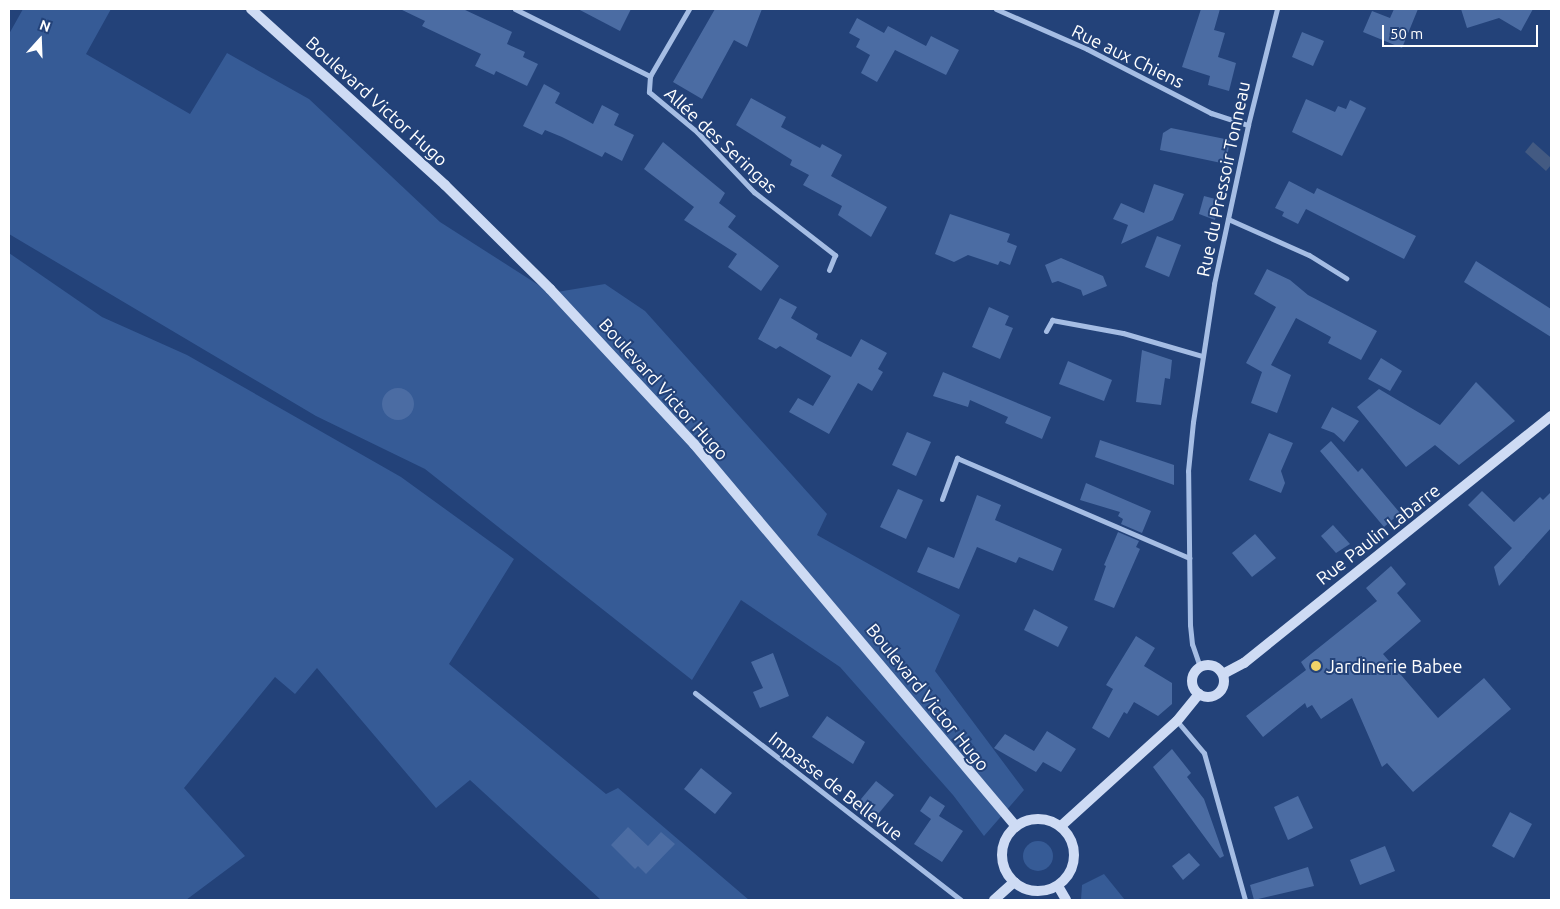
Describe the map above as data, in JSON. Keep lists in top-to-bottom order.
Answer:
{
  "streets": {
    "main road": ["Boulevard Victor Hugo", "Rue Paulin Labarre"],
    "street": [
      "Rue aux Chiens",
      "Allée des Seringas",
      "Rue du Pressoir Tonneau",
      "Impasse de Bellevue"
    ]
  },
  "crossings": [
    ["Rue aux Chiens", "Rue du Pressoir Tonneau"],
    ["Rue du Pressoir Tonneau", "Rue Paulin Labarre"]
  ],
  "places": ["Jardinerie Babee"],
  "scale_bar": "50 m",
  "north": "top"
}
